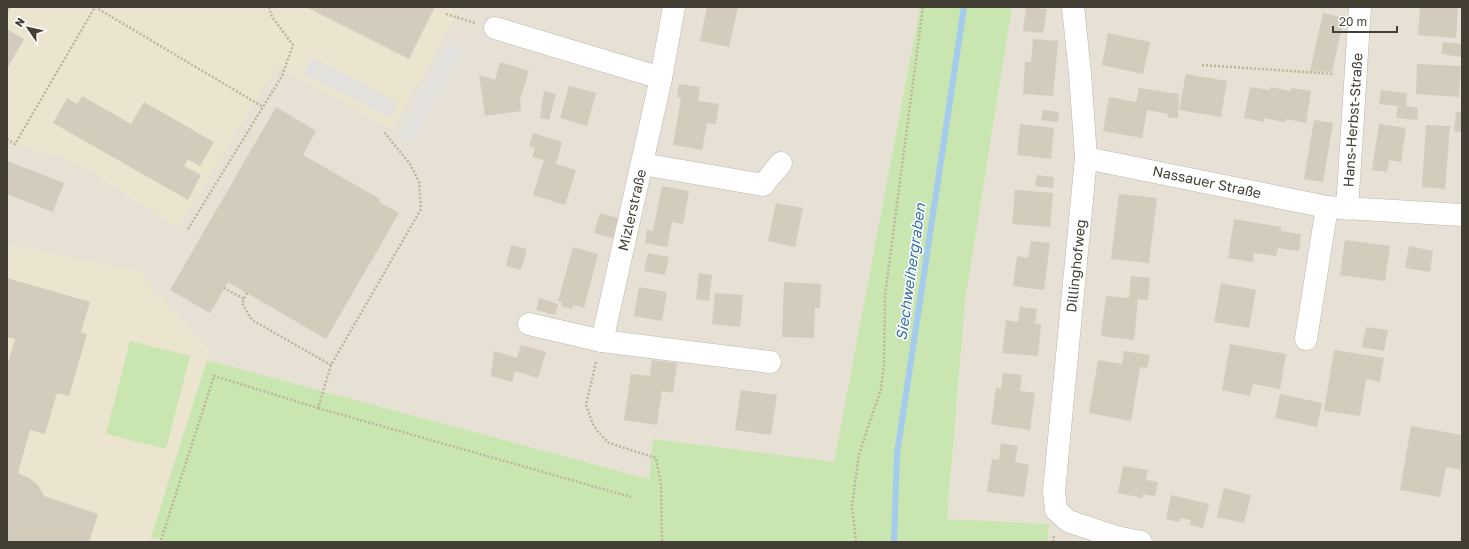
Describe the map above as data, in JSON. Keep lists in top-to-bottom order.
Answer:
{
  "streets": {
    "street": [
      "Hans-Herbst-Straße",
      "Nassauer Straße",
      "Mizlerstraße",
      "Dillinghofweg"
    ]
  },
  "crossings": [
    ["Hans-Herbst-Straße", "Nassauer Straße"],
    ["Nassauer Straße", "Dillinghofweg"]
  ],
  "water": ["Siechweihergraben"],
  "scale_bar": "20 m",
  "north": "top left"
}
